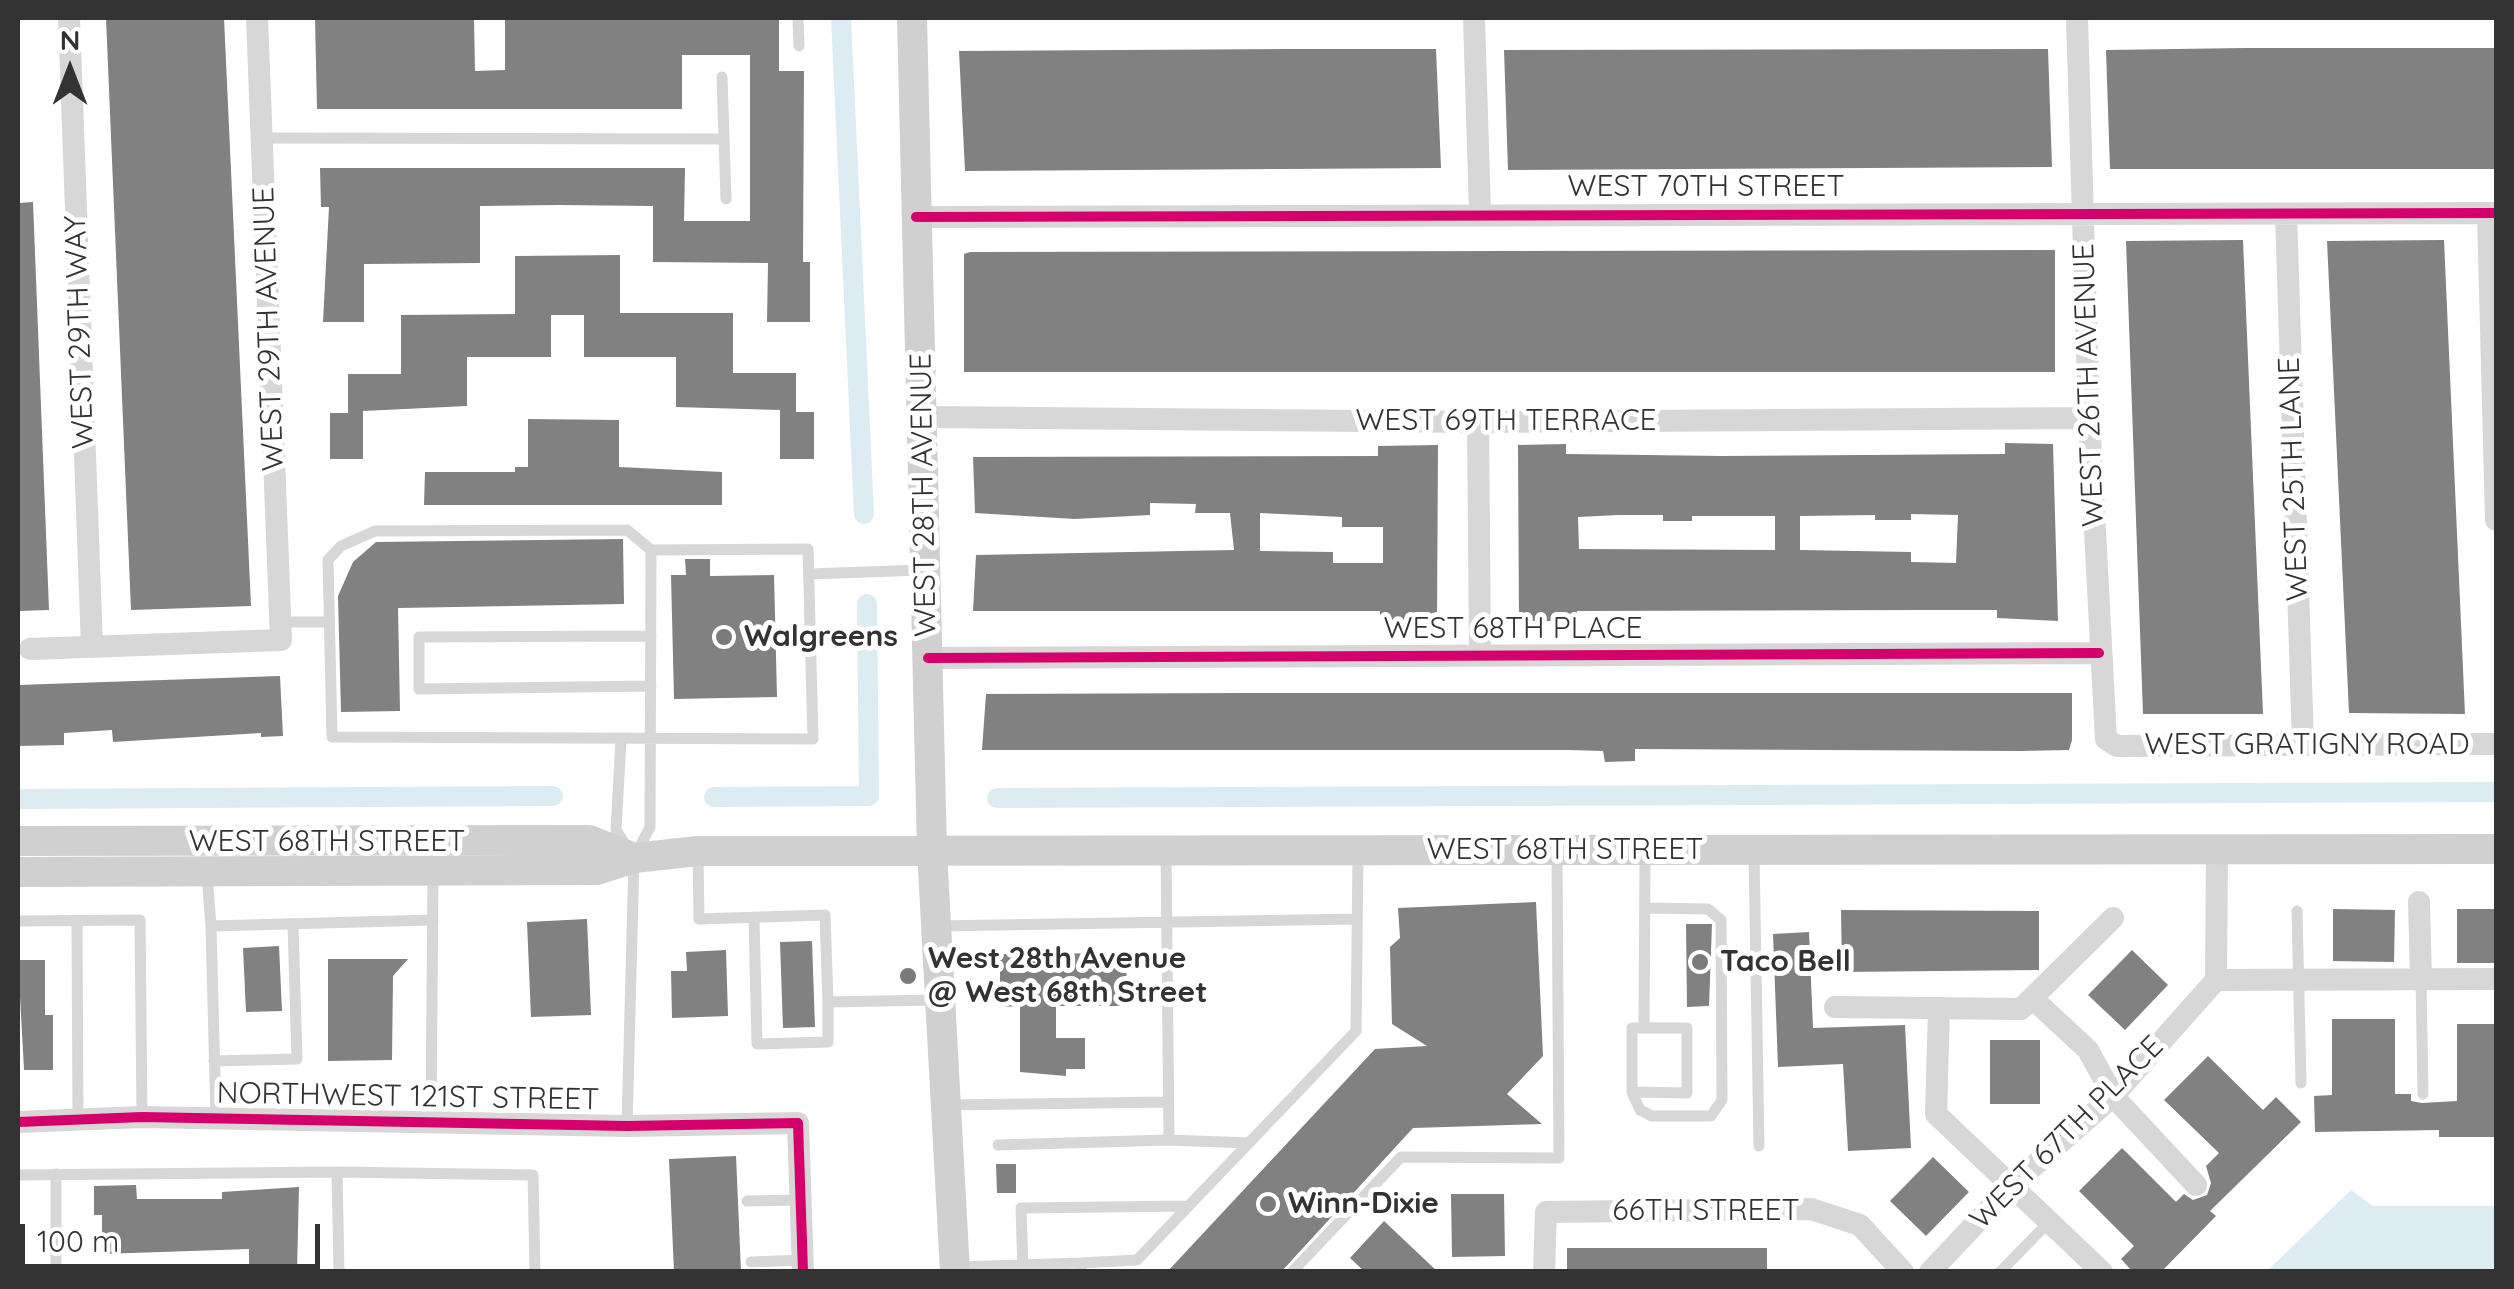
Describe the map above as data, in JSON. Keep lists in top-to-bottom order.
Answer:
{
  "streets": {
    "main road": ["WEST 28TH AVENUE", "WEST 68TH STREET"],
    "street": [
      "WEST 70TH STREET",
      "WEST 29TH AVENUE",
      "WEST 29TH WAY",
      "WEST 26TH AVENUE",
      "WEST 69TH TERRACE",
      "WEST 25TH LANE",
      "WEST 68TH PLACE",
      "WEST GRATIGNY ROAD",
      "NORTHWEST 121ST STREET",
      "WEST 67TH PLACE",
      "66TH STREET"
    ]
  },
  "crossings": [
    ["WEST 70TH STREET", "WEST 26TH AVENUE"],
    ["WEST 70TH STREET", "WEST 25TH LANE"],
    ["WEST 70TH STREET", "WEST 28TH AVENUE"],
    ["WEST 26TH AVENUE", "WEST 69TH TERRACE"],
    ["WEST 26TH AVENUE", "WEST 68TH PLACE"],
    ["WEST 26TH AVENUE", "WEST GRATIGNY ROAD"],
    ["WEST 69TH TERRACE", "WEST 28TH AVENUE"],
    ["WEST 25TH LANE", "WEST GRATIGNY ROAD"],
    ["WEST 28TH AVENUE", "WEST 68TH PLACE"],
    ["WEST 28TH AVENUE", "WEST 68TH STREET"]
  ],
  "places": [
    "Walgreens",
    "Taco Bell",
    "West 28th Avenue @ West 68th Street",
    "Winn-Dixie"
  ],
  "scale_bar": "100 m",
  "north": "top"
}
